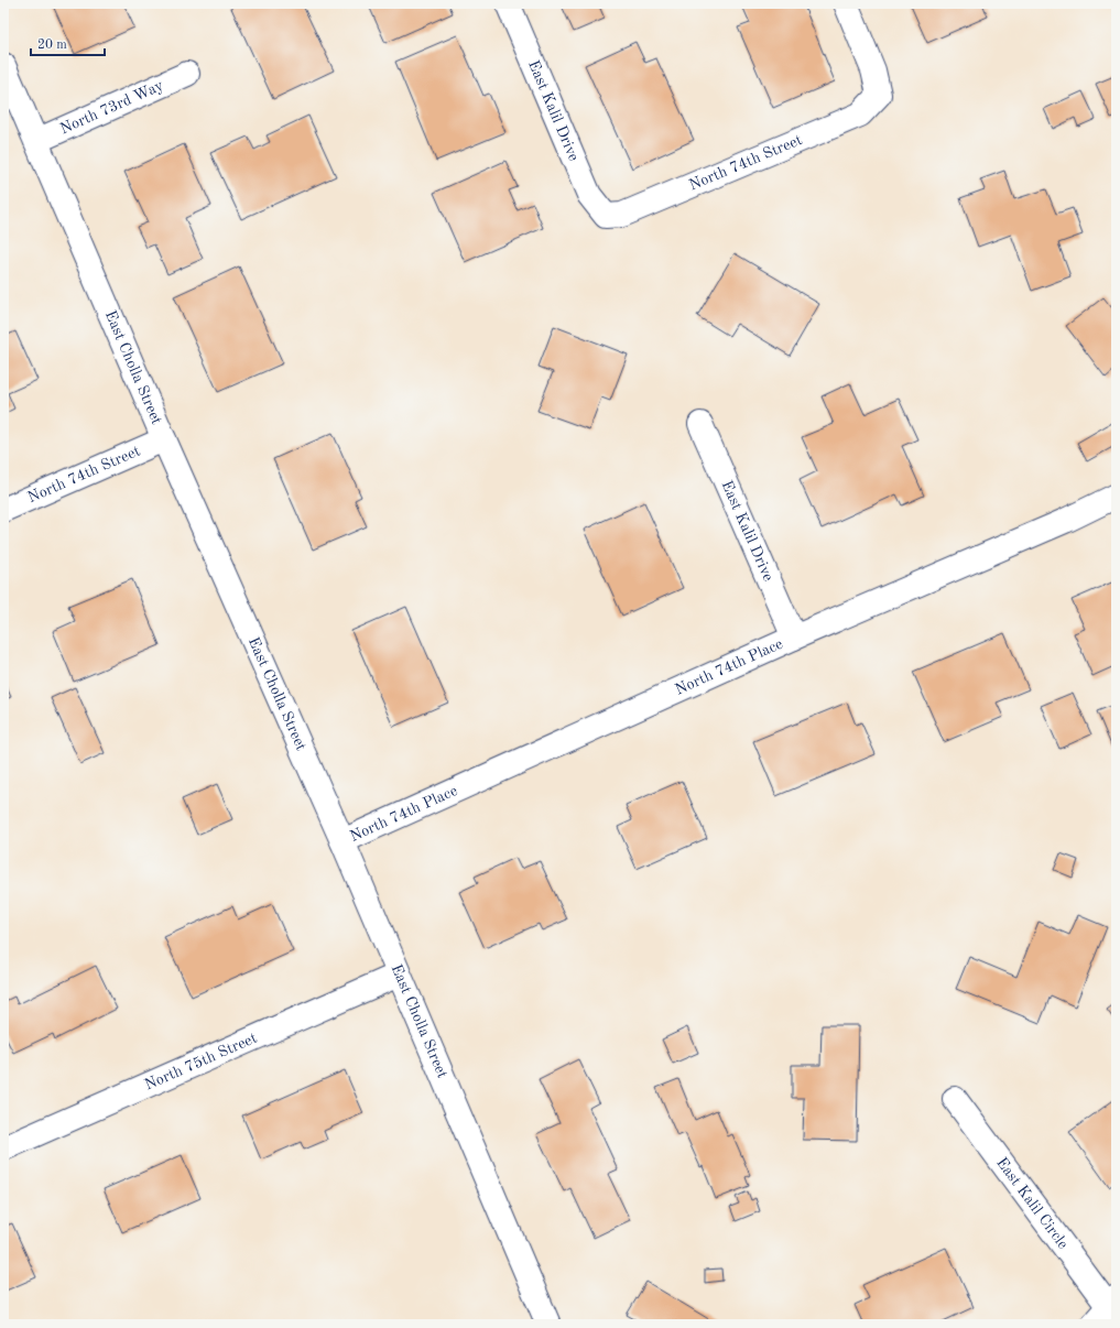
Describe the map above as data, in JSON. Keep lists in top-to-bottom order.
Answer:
{
  "streets": {
    "street": [
      "North 73rd Way",
      "East Kalil Drive",
      "North 74th Street",
      "East Cholla Street",
      "North 74th Place",
      "North 75th Street",
      "East Kalil Circle"
    ]
  },
  "crossings": [
    ["North 73rd Way", "East Cholla Street"],
    ["East Kalil Drive", "North 74th Street"],
    ["East Kalil Drive", "North 74th Place"],
    ["North 74th Street", "East Cholla Street"],
    ["East Cholla Street", "North 74th Place"],
    ["East Cholla Street", "North 75th Street"]
  ],
  "scale_bar": "20 m"
}
